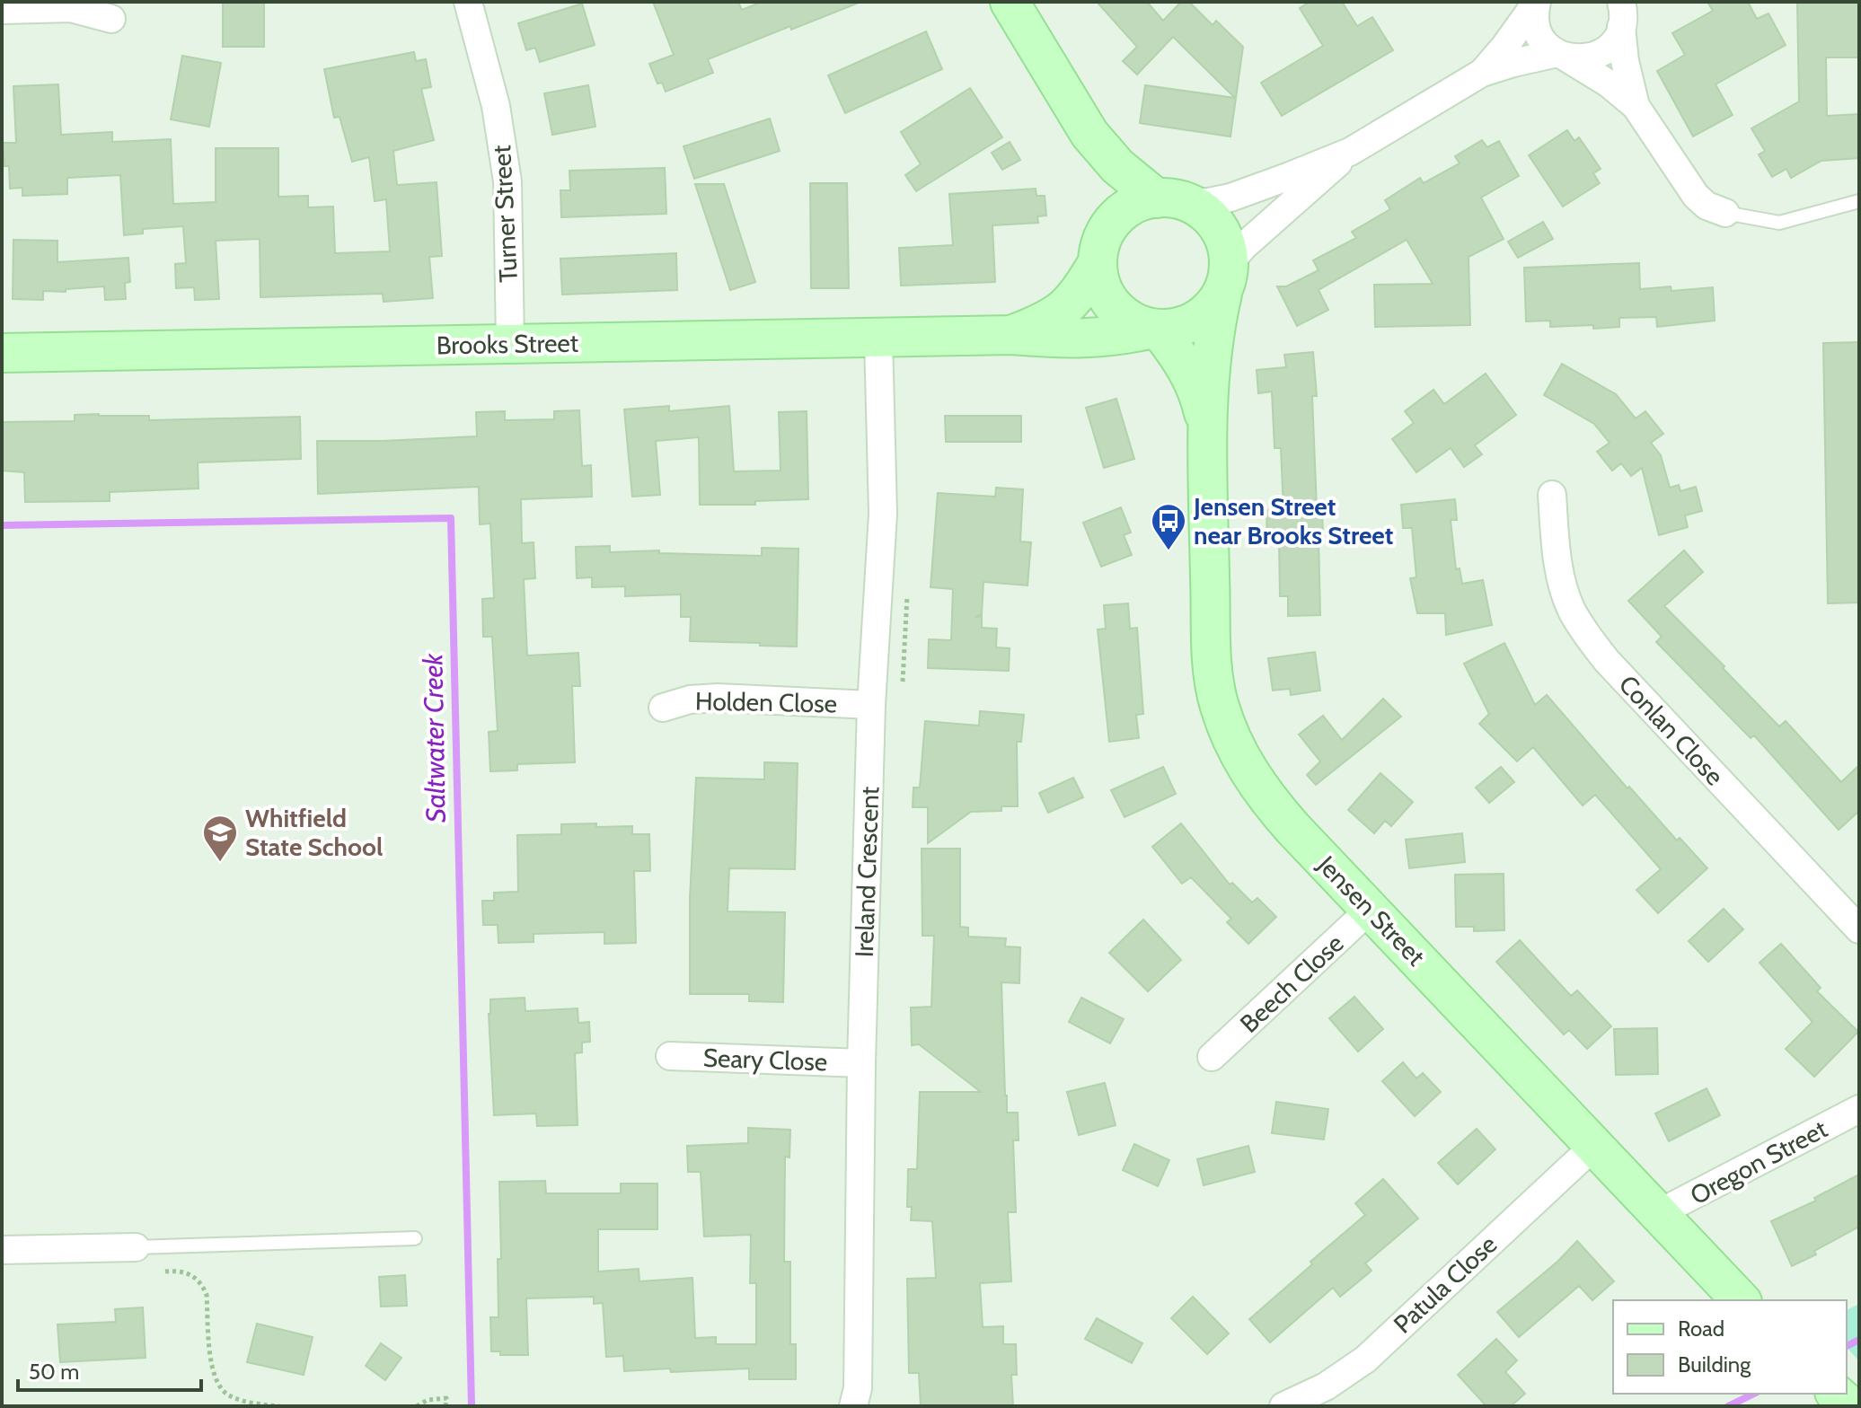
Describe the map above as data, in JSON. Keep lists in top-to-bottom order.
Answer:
{
  "streets": {
    "street": [
      "Turner Street",
      "Brooks Street",
      "Holden Close",
      "Conlan Close",
      "Ireland Crescent",
      "Jensen Street",
      "Beech Close",
      "Seary Close",
      "Oregon Street",
      "Patula Close"
    ]
  },
  "crossings": [
    ["Turner Street", "Brooks Street"],
    ["Brooks Street", "Ireland Crescent"],
    ["Brooks Street", "Jensen Street"],
    ["Holden Close", "Ireland Crescent"],
    ["Ireland Crescent", "Seary Close"],
    ["Jensen Street", "Beech Close"],
    ["Jensen Street", "Oregon Street"],
    ["Jensen Street", "Patula Close"]
  ],
  "water": ["Saltwater Creek"],
  "places": {
    "bus stop": ["Jensen Street near Brooks Street"],
    "school or university": ["Whitfield State School"]
  },
  "legend": ["Road", "Building"],
  "scale_bar": "50 m"
}
